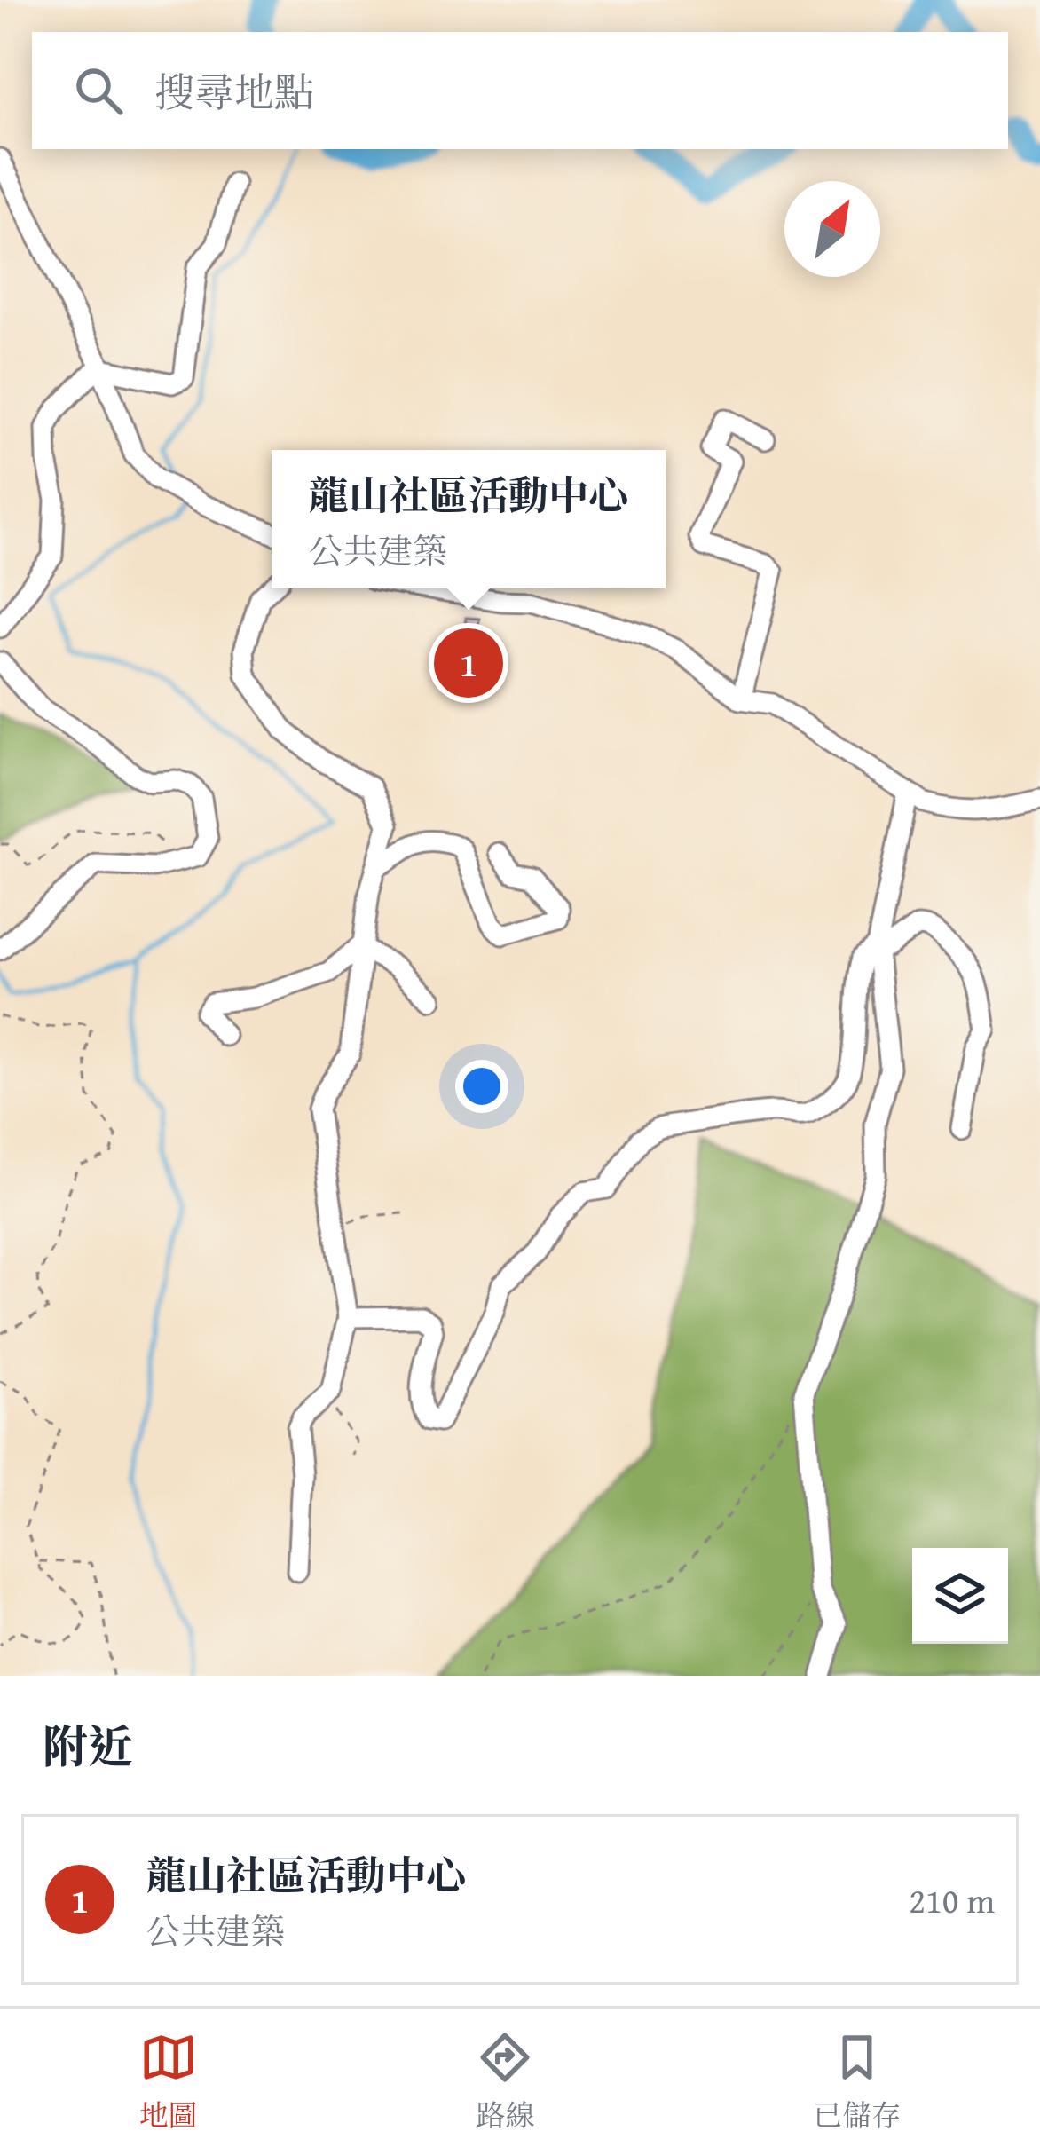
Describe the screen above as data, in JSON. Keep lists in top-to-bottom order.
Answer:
{
  "north": "top right",
  "page": {
    "search": "搜尋地點",
    "popup": ["龍山社區活動中心", "公共建築"],
    "pins": "1",
    "heading": "附近",
    "list": [
      {
        "mark": "1",
        "name": "龍山社區活動中心",
        "note": "公共建築",
        "value": "210 m"
      }
    ],
    "nav": ["地圖", "路線", "已儲存"]
  }
}
